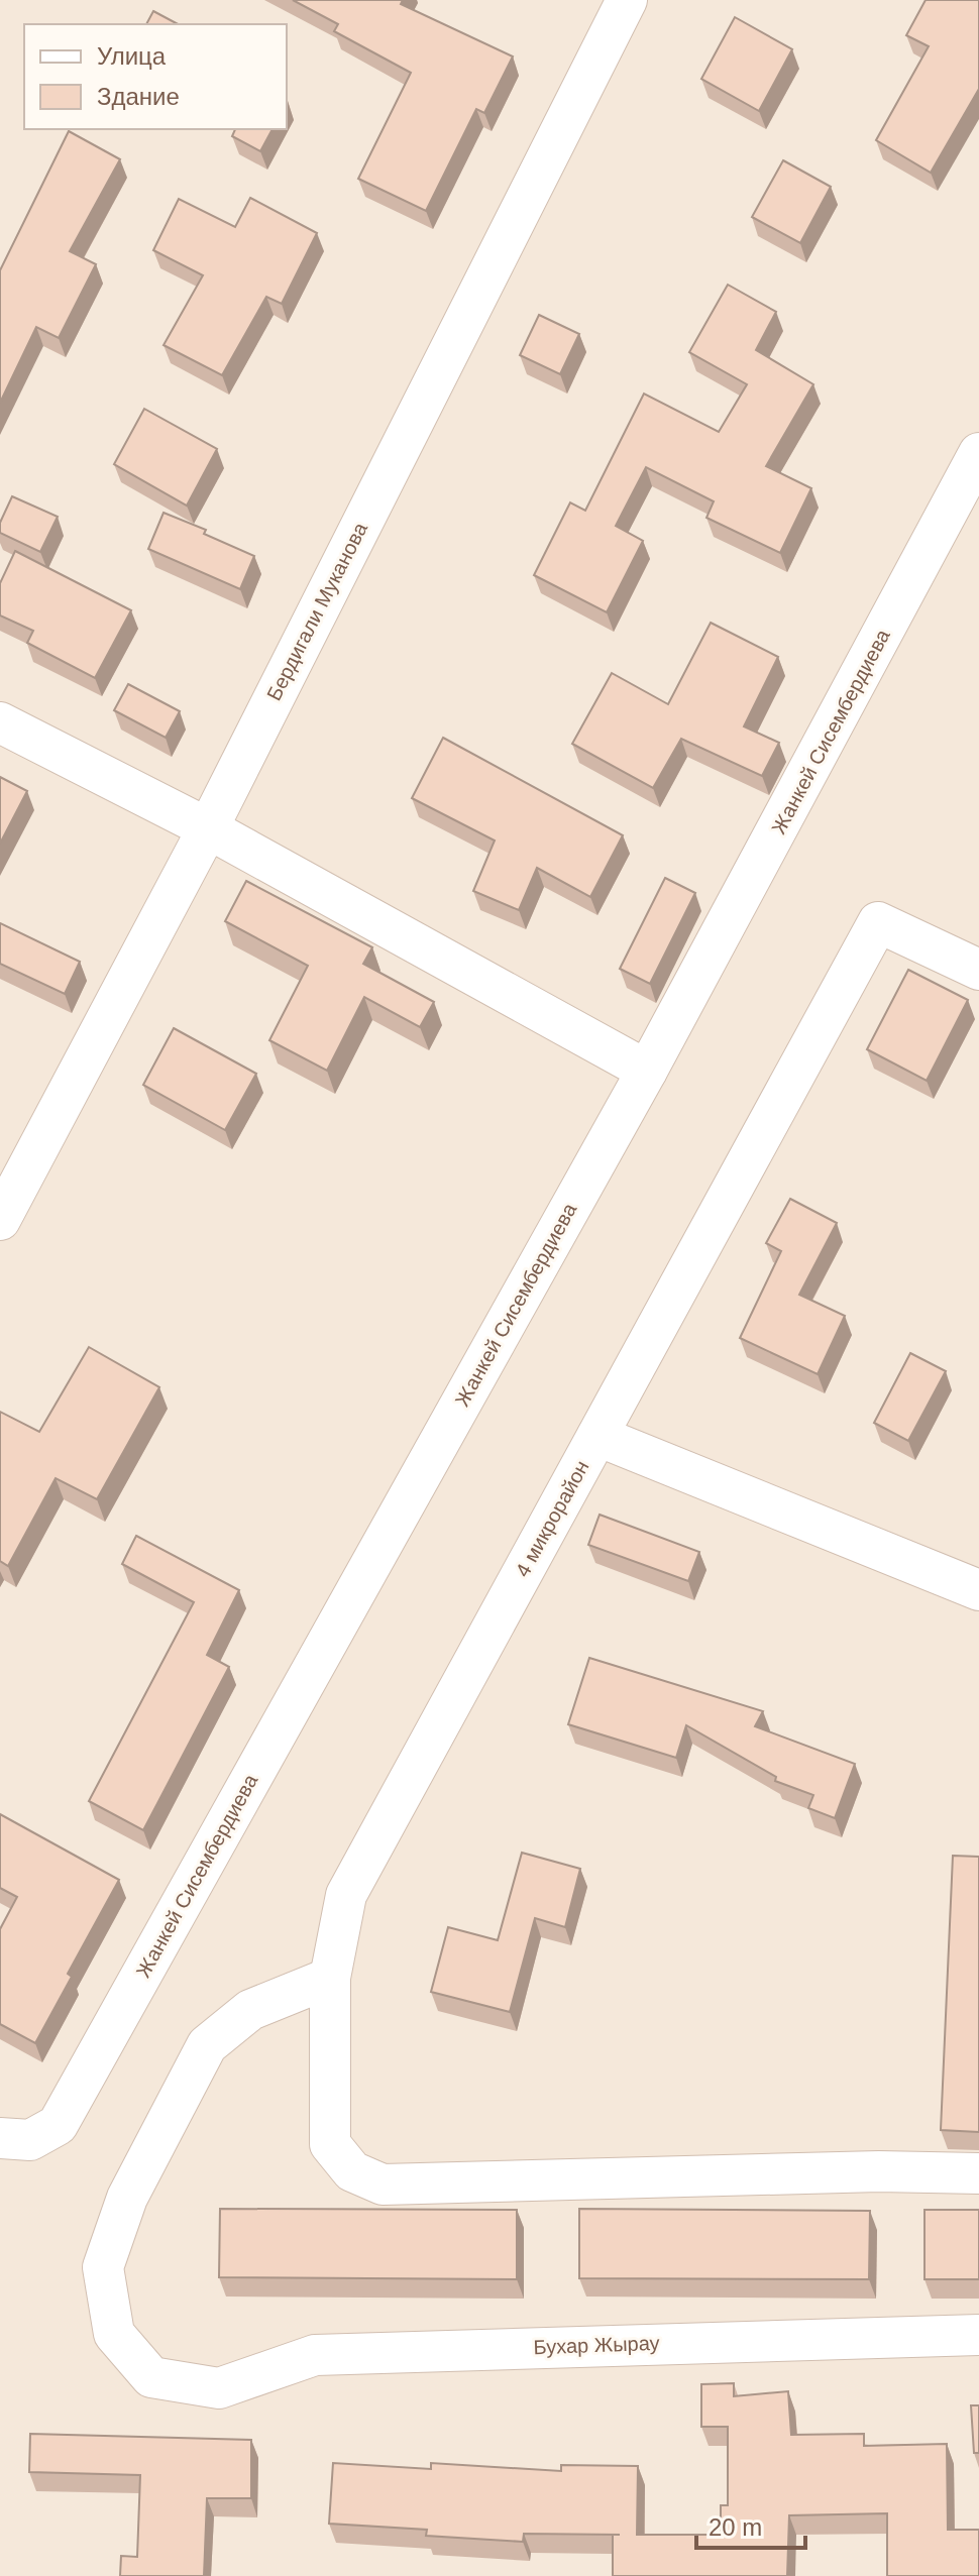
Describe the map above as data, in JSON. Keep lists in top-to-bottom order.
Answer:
{
  "streets": {
    "street": [
      "Бердигали Муканова",
      "Жанкей Сисембердиева",
      "4 микрорайон",
      "Бухар Жырау"
    ]
  },
  "crossings": [
    ["4 микрорайон", "Бухар Жырау"]
  ],
  "legend": ["Улица", "Здание"],
  "scale_bar": "20 m"
}
